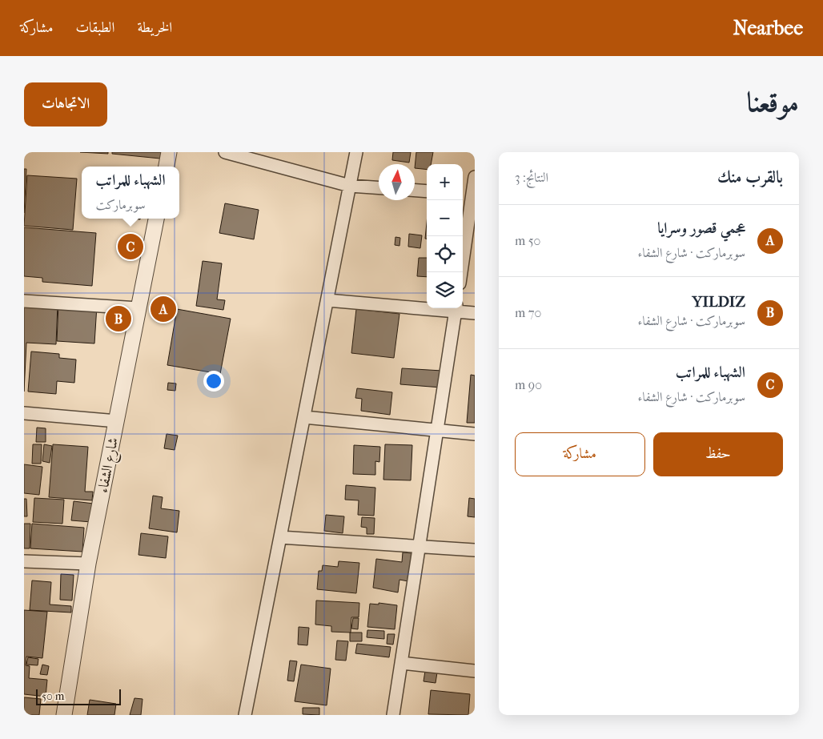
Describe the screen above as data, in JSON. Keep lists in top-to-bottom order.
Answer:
{
  "streets": {
    "street": ["شارع الشفاء"]
  },
  "scale_bar": "50 m",
  "north": "top",
  "page": {
    "header": "Nearbee",
    "nav": ["الخريطة", "الطبقات", "مشاركة"],
    "title": "موقعنا",
    "buttons": [
      "الاتجاهات",
      ["حفظ", "مشاركة"]
    ],
    "heading": ["بالقرب منك", "النتائج: 3"],
    "map_buttons": ["+", "−"],
    "popup": ["الشهباء للمراتب", "سوبرماركت"],
    "list": [
      {
        "mark": "A",
        "name": "عجمي قصور وسرايا",
        "note": "سوبرماركت · شارع الشفاء",
        "value": "50 m"
      },
      {
        "mark": "B",
        "name": "YILDIZ",
        "note": "سوبرماركت · شارع الشفاء",
        "value": "70 m"
      },
      {
        "mark": "C",
        "name": "الشهباء للمراتب",
        "note": "سوبرماركت · شارع الشفاء",
        "value": "90 m"
      }
    ],
    "pins": ["C", "A", "B"],
    "scale": "50 m"
  }
}
